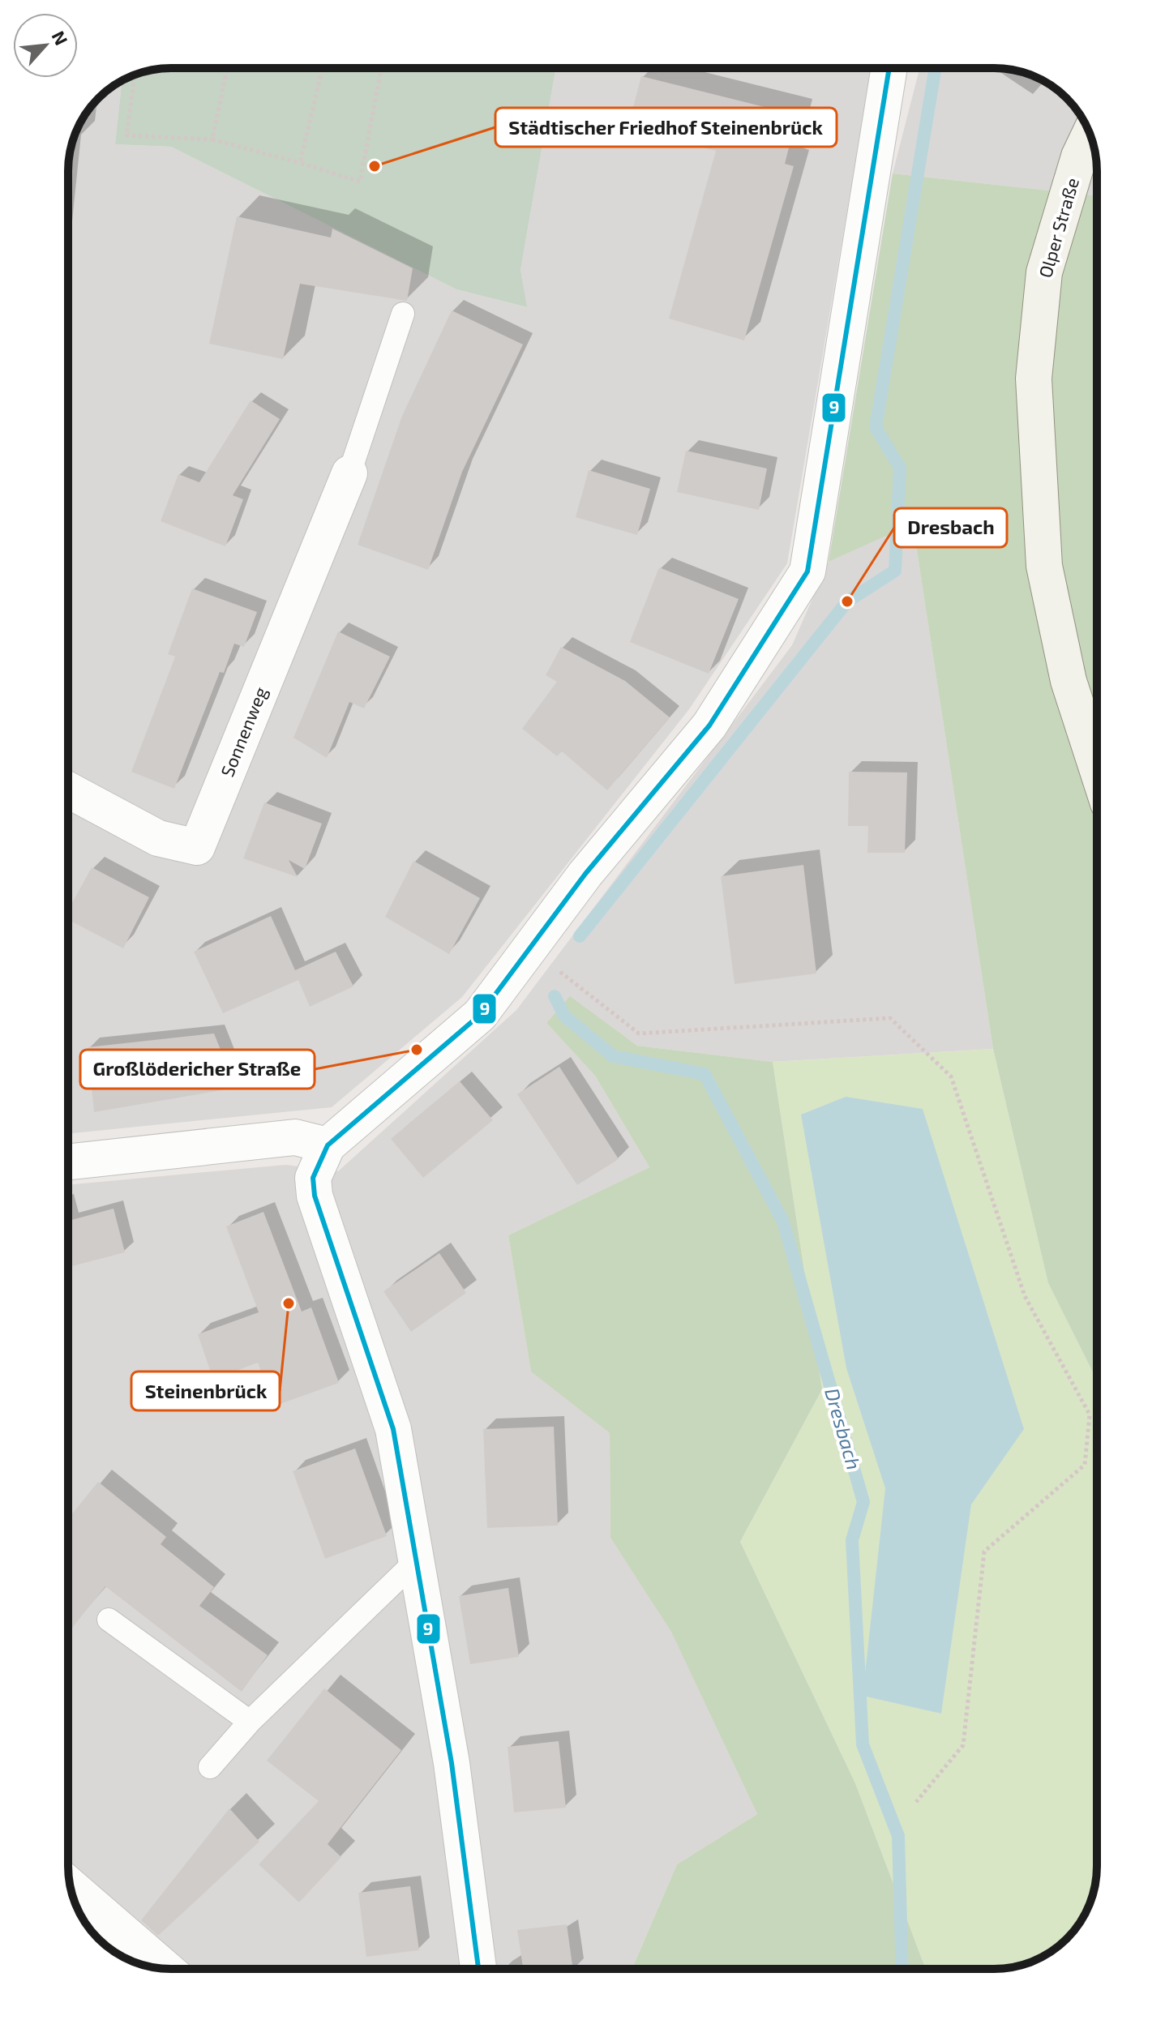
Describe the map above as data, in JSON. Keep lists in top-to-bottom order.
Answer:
{
  "streets": {
    "main road": ["Olper Straße"],
    "street": ["Sonnenweg"]
  },
  "water": ["Dresbach"],
  "places": [
    "Städtischer Friedhof Steinenbrück",
    "Dresbach",
    "Großlödericher Straße",
    "Steinenbrück"
  ],
  "lines": ["transit line 9"],
  "north": "top right"
}
